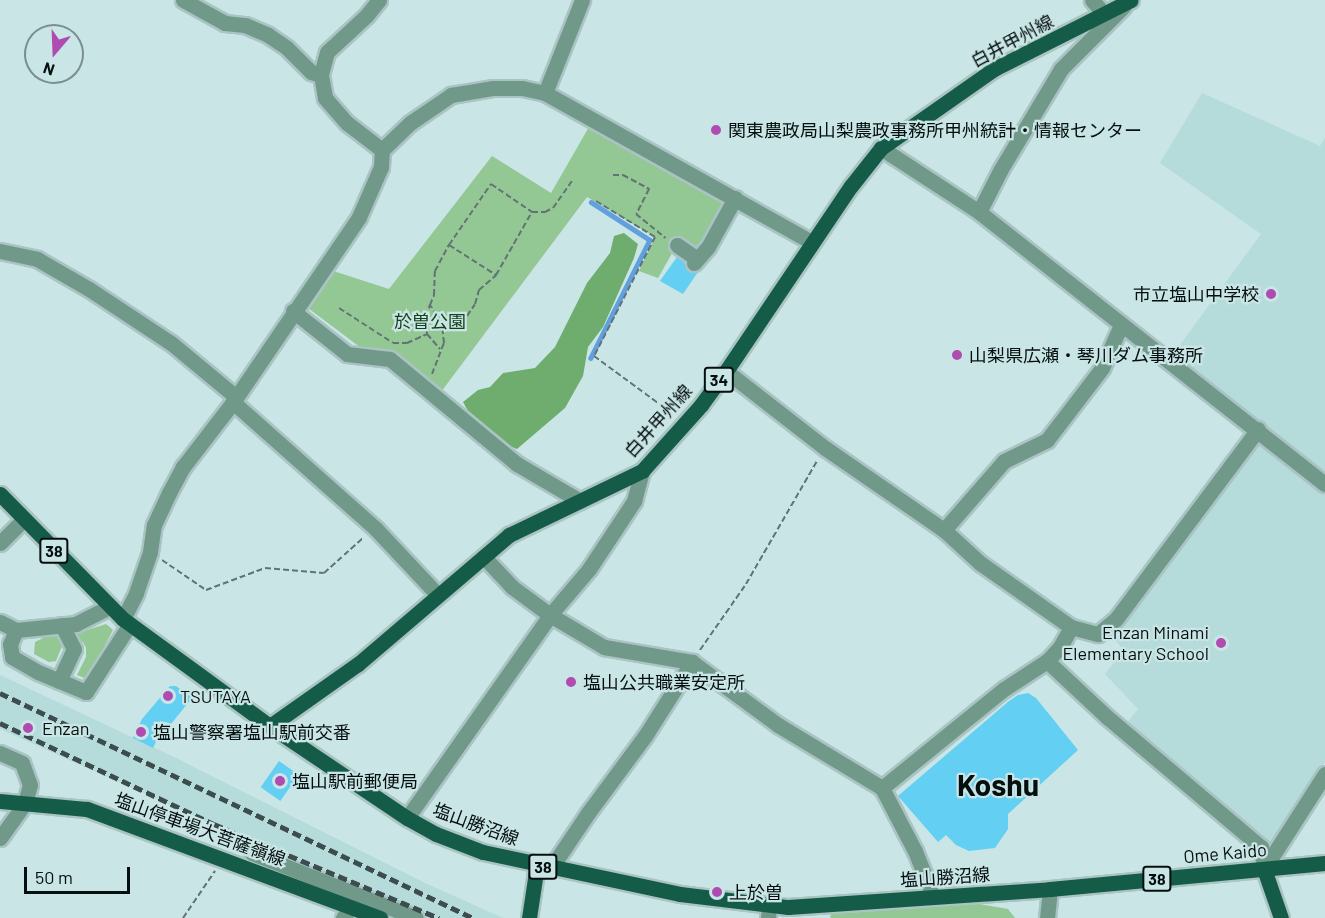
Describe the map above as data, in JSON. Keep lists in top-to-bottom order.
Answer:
{
  "streets": {
    "main road": [
      "白井甲州線",
      "34",
      "38",
      "塩山勝沼線",
      "塩山停車場大菩薩嶺線",
      "Ome Kaido"
    ]
  },
  "crossings": [
    ["白井甲州線", "塩山勝沼線"],
    ["塩山勝沼線", "Ome Kaido"]
  ],
  "districts": ["Koshu"],
  "parks": ["於曽公園"],
  "places": [
    "関東農政局山梨農政事務所甲州統計・情報センター",
    "市立塩山中学校",
    "山梨県広瀬・琴川ダム事務所",
    "Enzan Minami Elementary School",
    "塩山公共職業安定所",
    "TSUTAYA",
    "Enzan",
    "塩山警察署塩山駅前交番",
    "塩山駅前郵便局",
    "上於曽"
  ],
  "scale_bar": "50 m",
  "north": "bottom"
}
